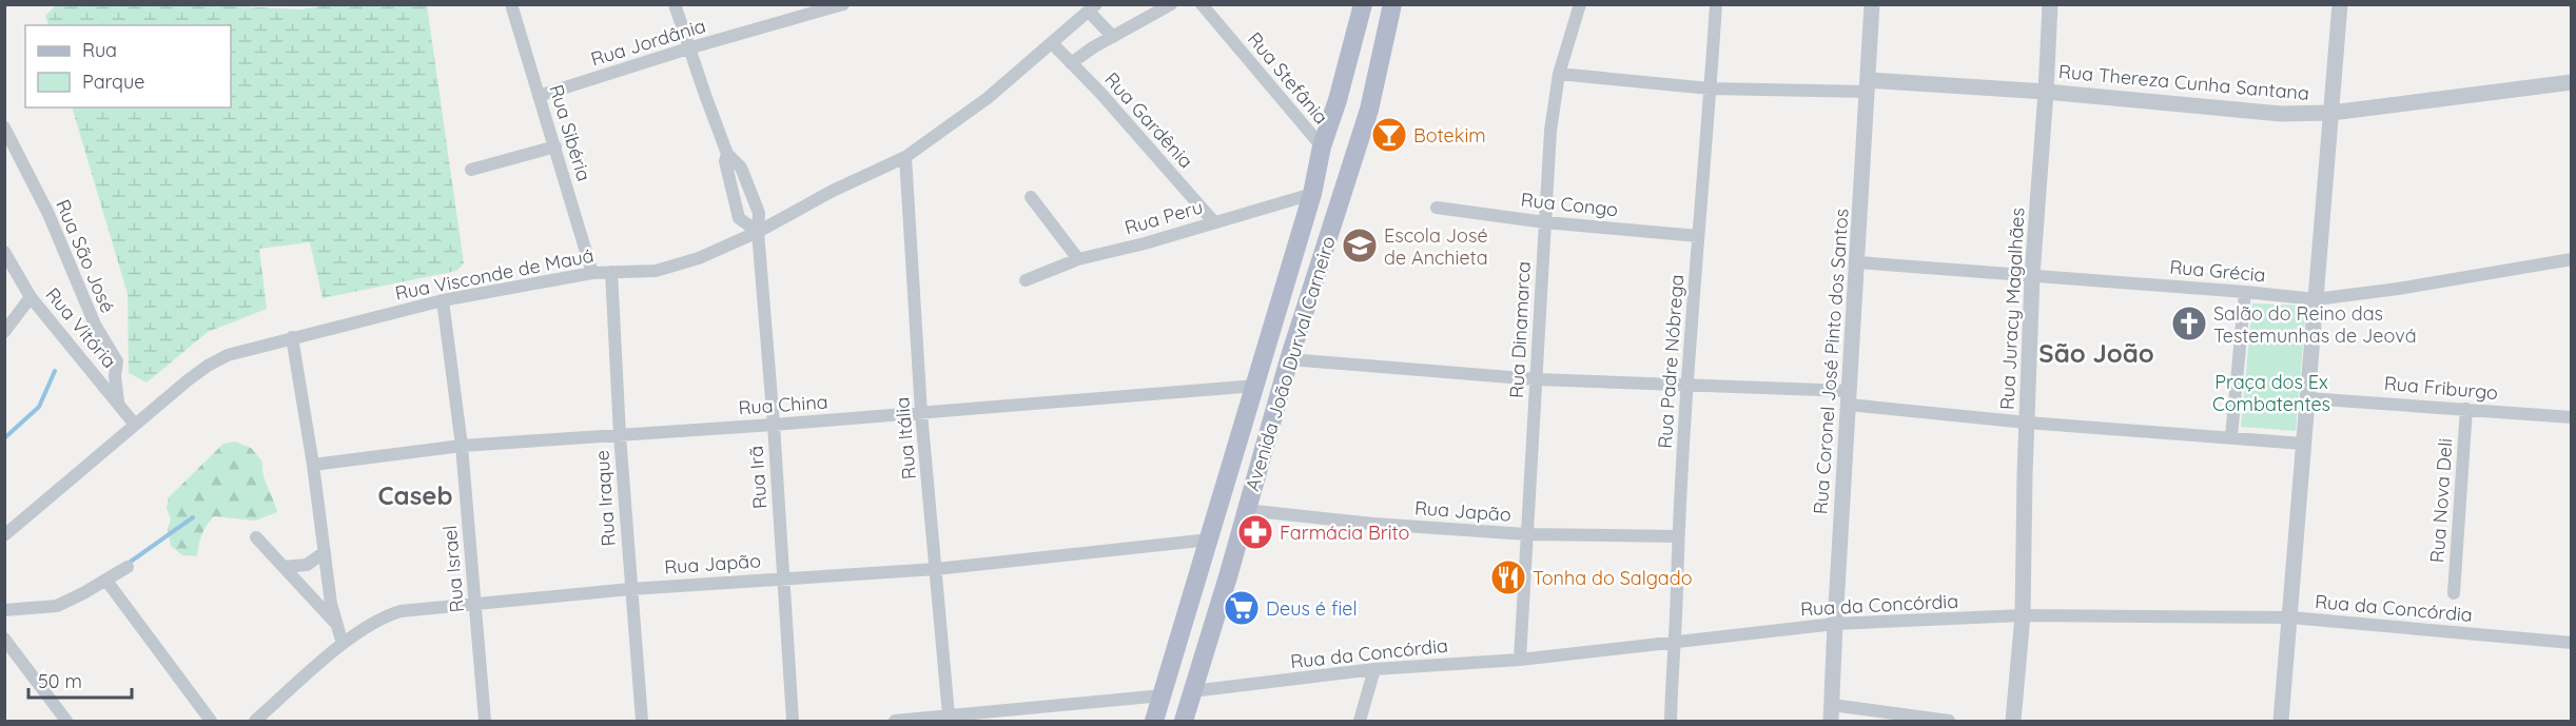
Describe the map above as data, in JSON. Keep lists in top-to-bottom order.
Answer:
{
  "streets": {
    "main road": ["Avenida João Durval Carneiro"],
    "street": [
      "Rua Jordânia",
      "Rua Stefânia",
      "Rua Thereza Cunha Santana",
      "Rua Gardênia",
      "Rua Sibéria",
      "Rua Congo",
      "Rua Peru",
      "Rua São José",
      "Rua Grécia",
      "Rua Visconde de Mauá",
      "Rua Juracy Magalhães",
      "Rua Vitória",
      "Rua Dinamarca",
      "Rua Padre Nóbrega",
      "Rua Coronel José Pinto dos Santos",
      "Rua Friburgo",
      "Rua China",
      "Rua Itália",
      "Rua Irã",
      "Rua Iraque",
      "Rua Nova Deli",
      "Rua Japão",
      "Rua Israel",
      "Rua da Concórdia"
    ]
  },
  "crossings": [
    ["Rua Jordânia", "Rua Sibéria"],
    ["Rua Jordânia", "Rua Irã"],
    ["Rua Stefânia", "Avenida João Durval Carneiro"],
    ["Rua Thereza Cunha Santana", "Rua Juracy Magalhães"],
    ["Rua Thereza Cunha Santana", "Rua Coronel José Pinto dos Santos"],
    ["Rua Gardênia", "Rua Peru"],
    ["Rua Gardênia", "Rua Visconde de Mauá"],
    ["Rua Sibéria", "Rua Visconde de Mauá"],
    ["Rua Congo", "Rua Dinamarca"],
    ["Rua Congo", "Rua Padre Nóbrega"],
    ["Rua Peru", "Avenida João Durval Carneiro"],
    ["Rua São José", "Rua Vitória"],
    ["Rua Grécia", "Rua Juracy Magalhães"],
    ["Rua Grécia", "Rua Coronel José Pinto dos Santos"],
    ["Rua Visconde de Mauá", "Rua Vitória"],
    ["Rua Visconde de Mauá", "Rua Itália"],
    ["Rua Visconde de Mauá", "Rua Irã"],
    ["Rua Visconde de Mauá", "Rua Iraque"],
    ["Rua Visconde de Mauá", "Rua Israel"],
    ["Rua Juracy Magalhães", "Rua da Concórdia"],
    ["Rua Dinamarca", "Rua Japão"],
    ["Rua Dinamarca", "Rua da Concórdia"],
    ["Rua Padre Nóbrega", "Rua Japão"],
    ["Rua Padre Nóbrega", "Rua da Concórdia"],
    ["Rua Coronel José Pinto dos Santos", "Rua da Concórdia"],
    ["Avenida João Durval Carneiro", "Rua China"],
    ["Avenida João Durval Carneiro", "Rua Japão"],
    ["Avenida João Durval Carneiro", "Rua da Concórdia"],
    ["Rua Friburgo", "Rua Nova Deli"],
    ["Rua China", "Rua Itália"],
    ["Rua China", "Rua Irã"],
    ["Rua China", "Rua Iraque"],
    ["Rua China", "Rua Israel"],
    ["Rua Itália", "Rua Japão"],
    ["Rua Irã", "Rua Japão"],
    ["Rua Iraque", "Rua Japão"],
    ["Rua Japão", "Rua Israel"]
  ],
  "districts": ["São João", "Caseb"],
  "parks": ["Praça dos Ex Combatentes"],
  "places": {
    "bar": ["Botekim"],
    "school or university": ["Escola José de Anchieta"],
    "church": ["Salão do Reino das Testemunhas de Jeová"],
    "pharmacy": ["Farmácia Brito"],
    "restaurant": ["Tonha do Salgado"],
    "supermarket": ["Deus é fiel"]
  },
  "legend": ["Rua", "Parque"],
  "scale_bar": "50 m"
}
